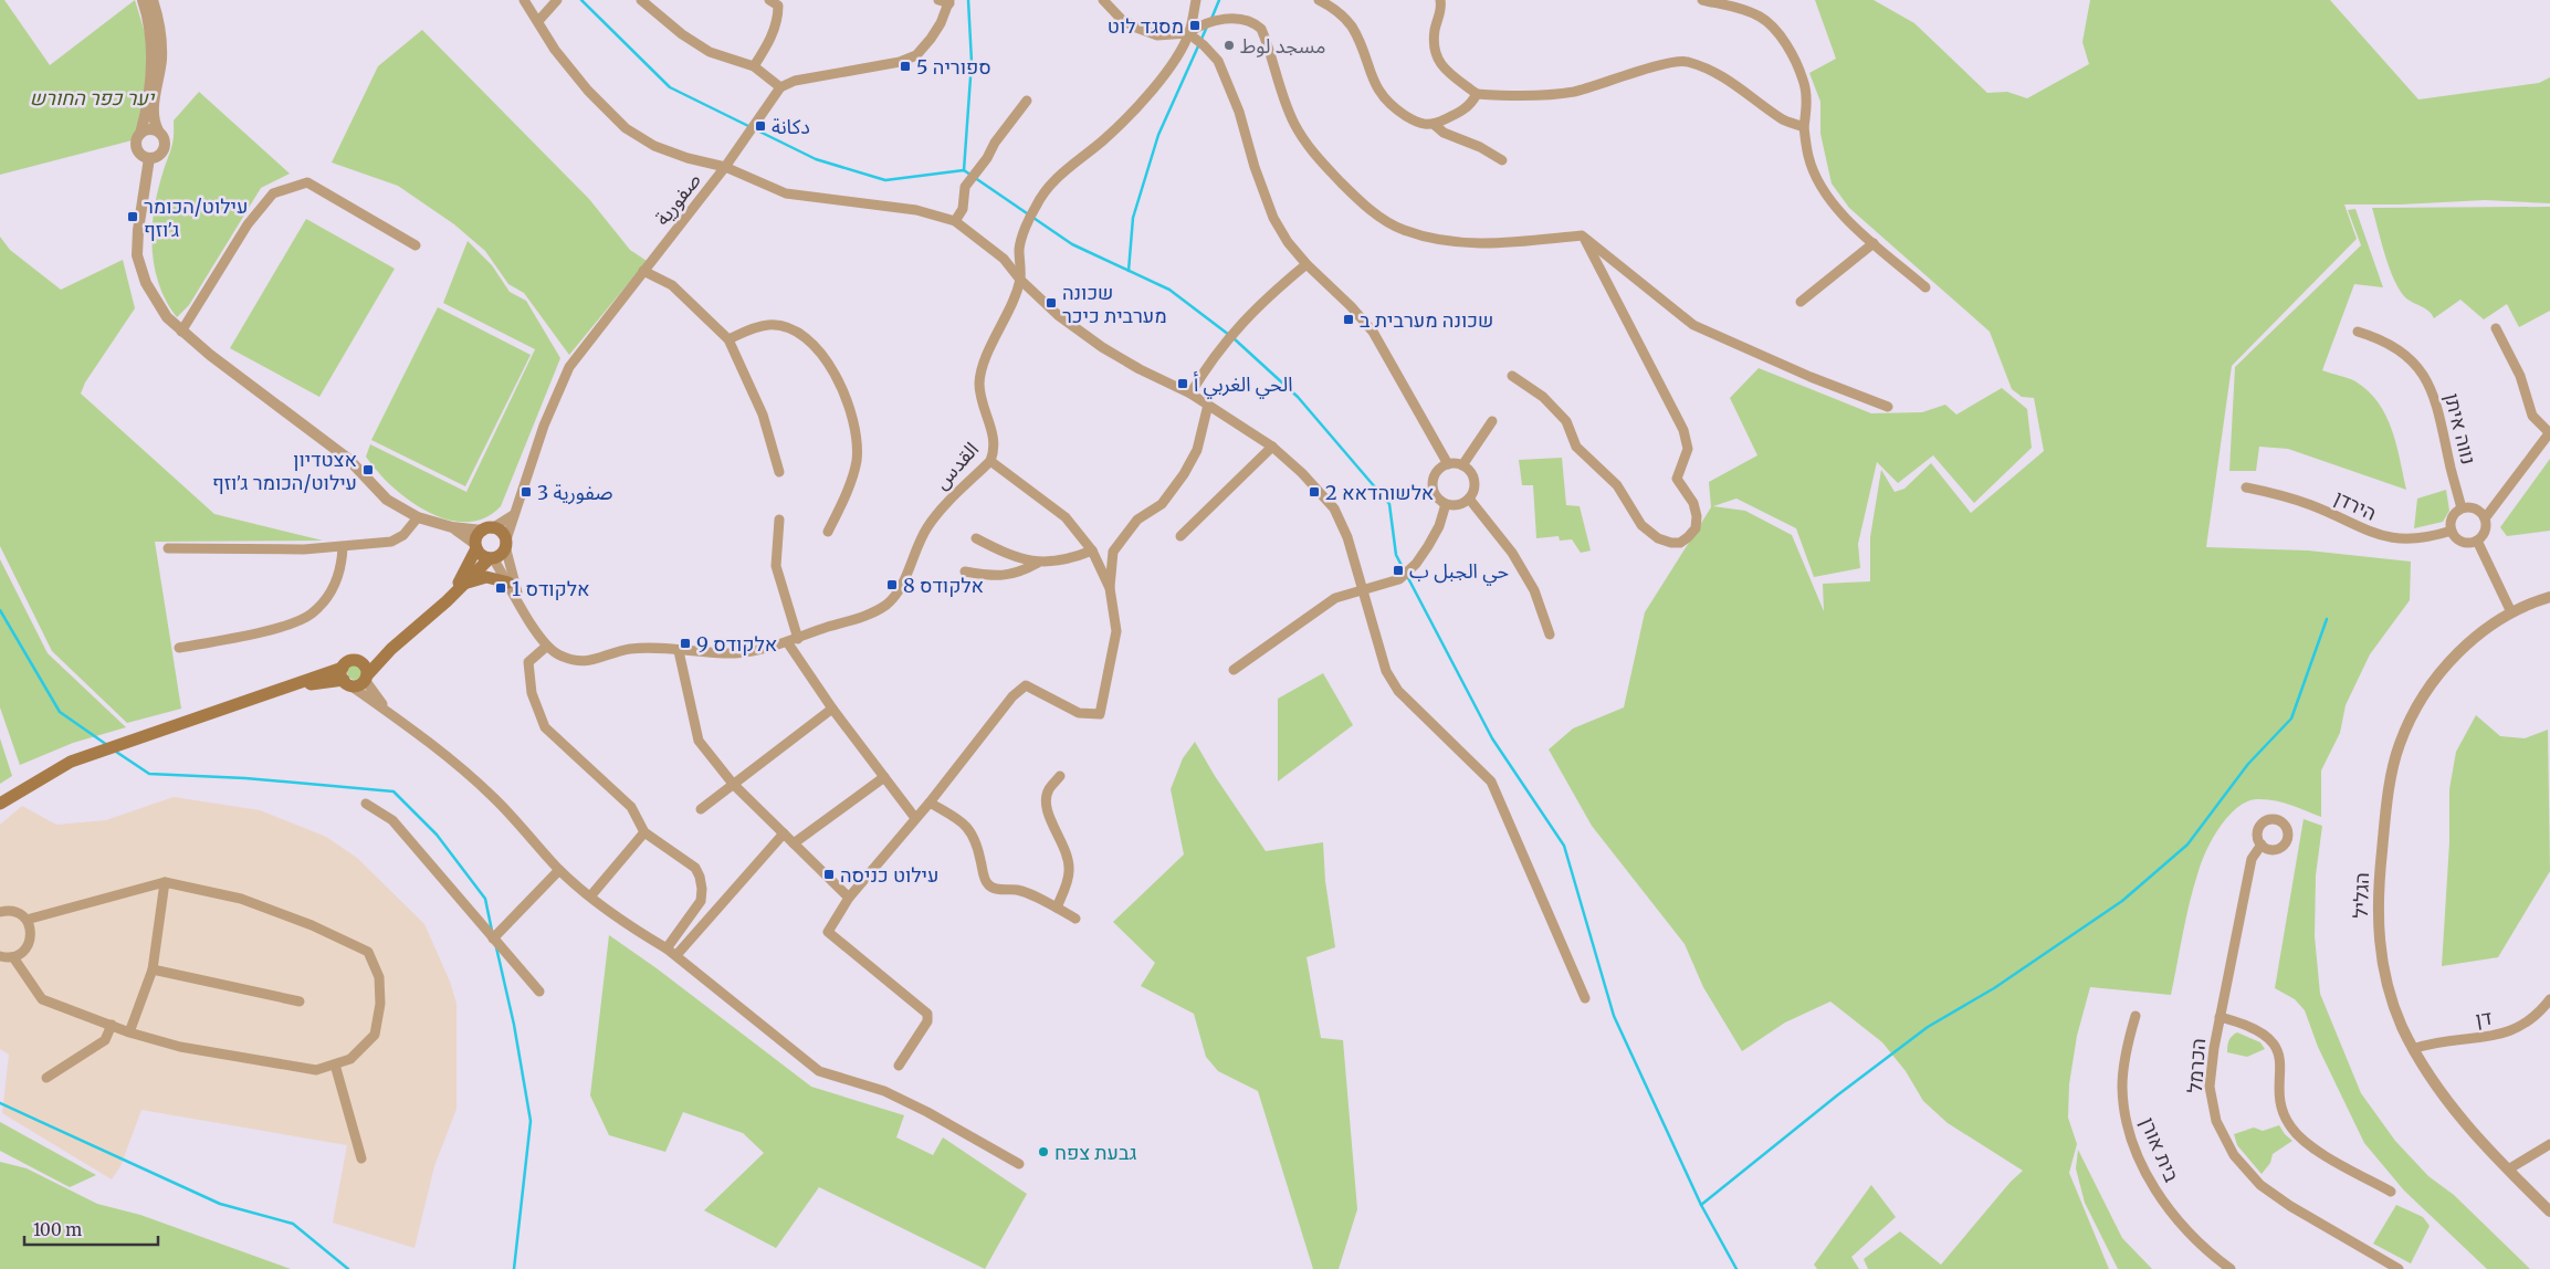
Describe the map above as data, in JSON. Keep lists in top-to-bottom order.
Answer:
{
  "streets": {
    "street": [
      "صفورية",
      "נווה איתן",
      "القدس",
      "הירדן",
      "הגליל",
      "דן",
      "הכרמל",
      "בית אורן"
    ]
  },
  "crossings": [
    ["נווה איתן", "הירדן"],
    ["הגליל", "דן"]
  ],
  "parks": ["יער כפר החורש"],
  "places": {
    "transit": [
      "מסגד לוט",
      "ספוריה 5",
      "دكانة",
      "עילוט/הכומר ג׳וזף",
      "שכונה מערבית כיכר",
      "שכונה מערבית ב",
      "الحي الغربي أ",
      "אצטדיון עילוט/הכומר ג׳וזף",
      "صفورية 3",
      "אלשוהדאא 2",
      "حي الجبل ب",
      "אלקודס 8",
      "אלקודס 1",
      "אלקודס 9",
      "עילוט כניסה"
    ],
    "other": ["مسجد لوط", "גבעת צפח"]
  },
  "scale_bar": "100 m"
}
